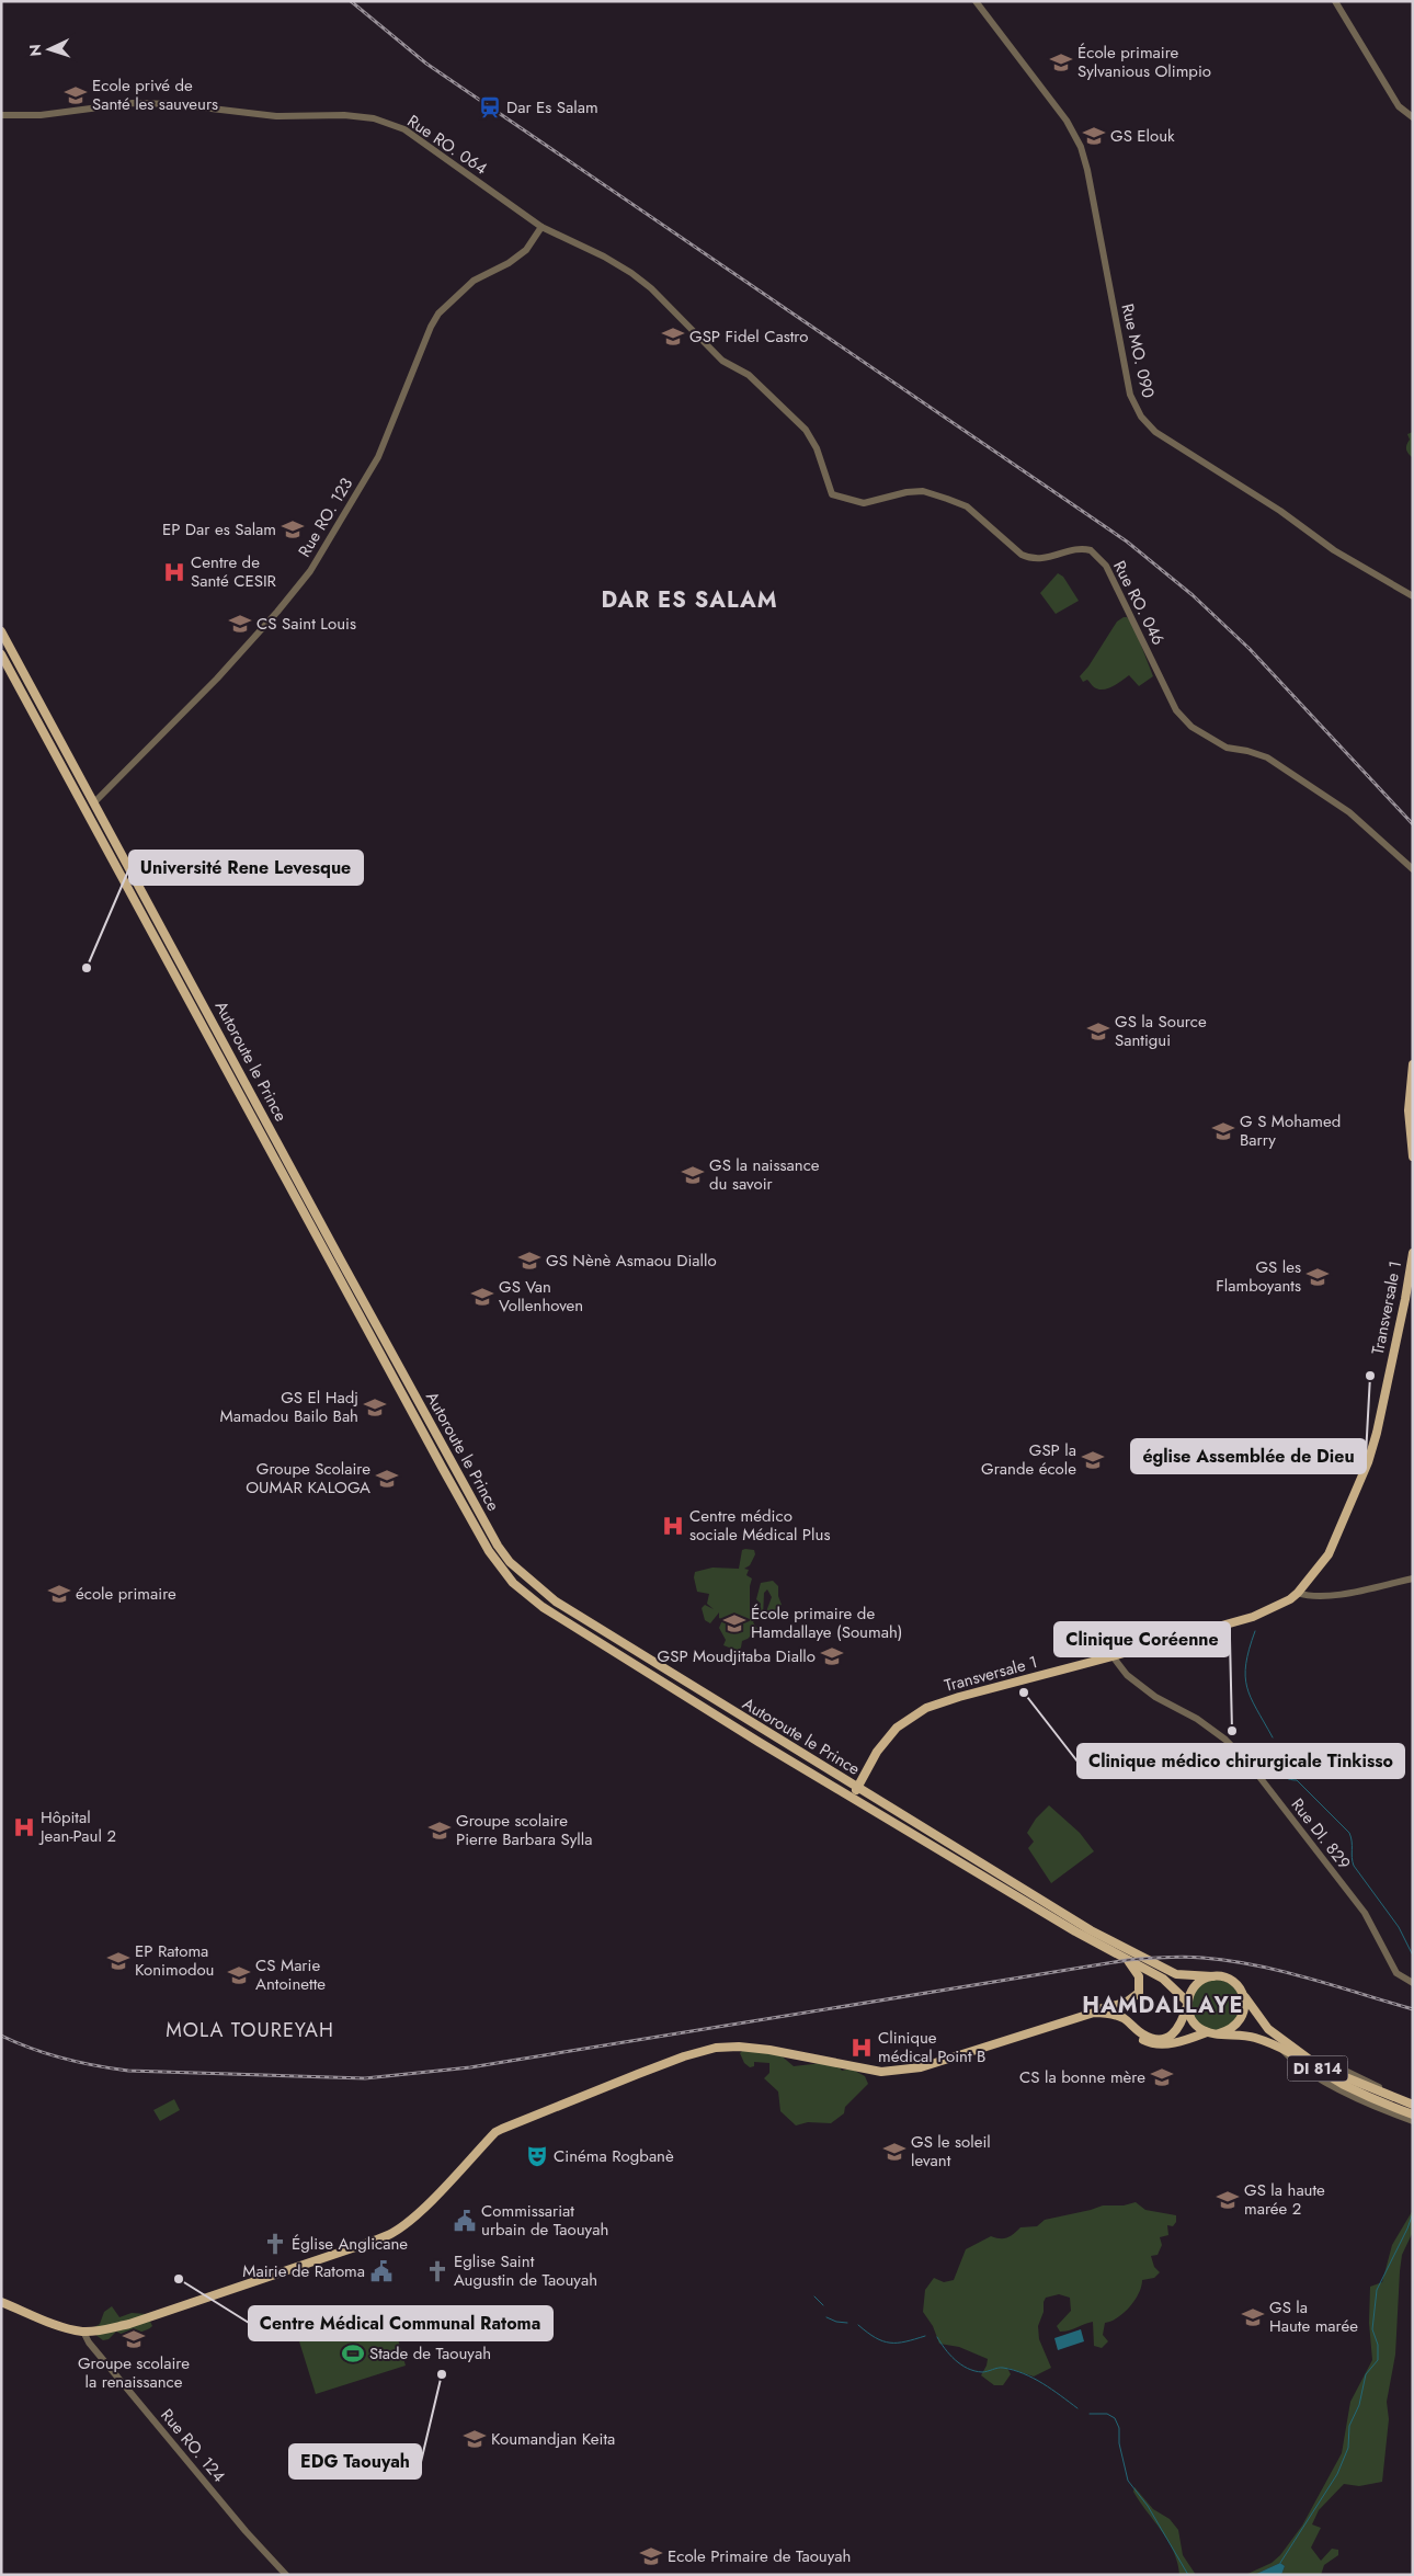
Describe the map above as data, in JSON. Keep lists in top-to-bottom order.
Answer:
{
  "streets": {
    "main road": ["Autoroute le Prince", "Transversale 1", "DI 814"],
    "street": [
      "Rue RO. 064",
      "Rue MO. 090",
      "Rue RO. 123",
      "Rue RO. 046",
      "Rue DI. 829",
      "Rue RO. 124"
    ]
  },
  "crossings": [
    ["Rue RO. 064", "Rue RO. 123"],
    ["Rue RO. 064", "Rue RO. 046"],
    ["Rue RO. 123", "Autoroute le Prince"],
    ["Autoroute le Prince", "Transversale 1"],
    ["Autoroute le Prince", "DI 814"],
    ["Transversale 1", "Rue DI. 829"]
  ],
  "districts": ["DAR ES SALAM", "HAMDALLAYE", "MOLA TOUREYAH"],
  "places": {
    "school or university": [
      "École primaire Sylvanious Olimpio",
      "Ecole privé de Santé les sauveurs",
      "GS Elouk",
      "GSP Fidel Castro",
      "EP Dar es Salam",
      "CS Saint Louis",
      "GS la Source Santigui",
      "G S Mohamed Barry",
      "GS la naissance du savoir",
      "GS Nènè Asmaou Diallo",
      "GS les Flamboyants",
      "GS Van Vollenhoven",
      "GS El Hadj Mamadou Bailo Bah",
      "GSP la Grande école",
      "Groupe Scolaire OUMAR KALOGA",
      "école primaire",
      "École primaire de Hamdallaye (Soumah)",
      "GSP Moudjitaba Diallo",
      "Groupe scolaire Pierre Barbara Sylla",
      "EP Ratoma Konimodou",
      "CS Marie Antoinette",
      "CS la bonne mère",
      "GS le soleil levant",
      "GS la haute marée 2",
      "GS la Haute marée",
      "Groupe scolaire la renaissance",
      "Koumandjan Keita",
      "Ecole Primaire de Taouyah"
    ],
    "station": ["Dar Es Salam"],
    "hospital": [
      "Centre de Santé CESIR",
      "Centre médico sociale Médical Plus",
      "Hôpital Jean-Paul 2",
      "Clinique médical Point B"
    ],
    "other": [
      "Université Rene Levesque",
      "église Assemblée de Dieu",
      "Clinique médico chirurgicale Tinkisso",
      "Clinique Coréenne",
      "Centre Médical Communal Ratoma",
      "EDG Taouyah"
    ],
    "theatre": ["Cinéma Rogbanè"],
    "public building": ["Commissariat urbain de Taouyah", "Mairie de Ratoma"],
    "church": ["Église Anglicane", "Eglise Saint Augustin de Taouyah"],
    "sports": ["Stade de Taouyah"]
  },
  "north": "left"
}
